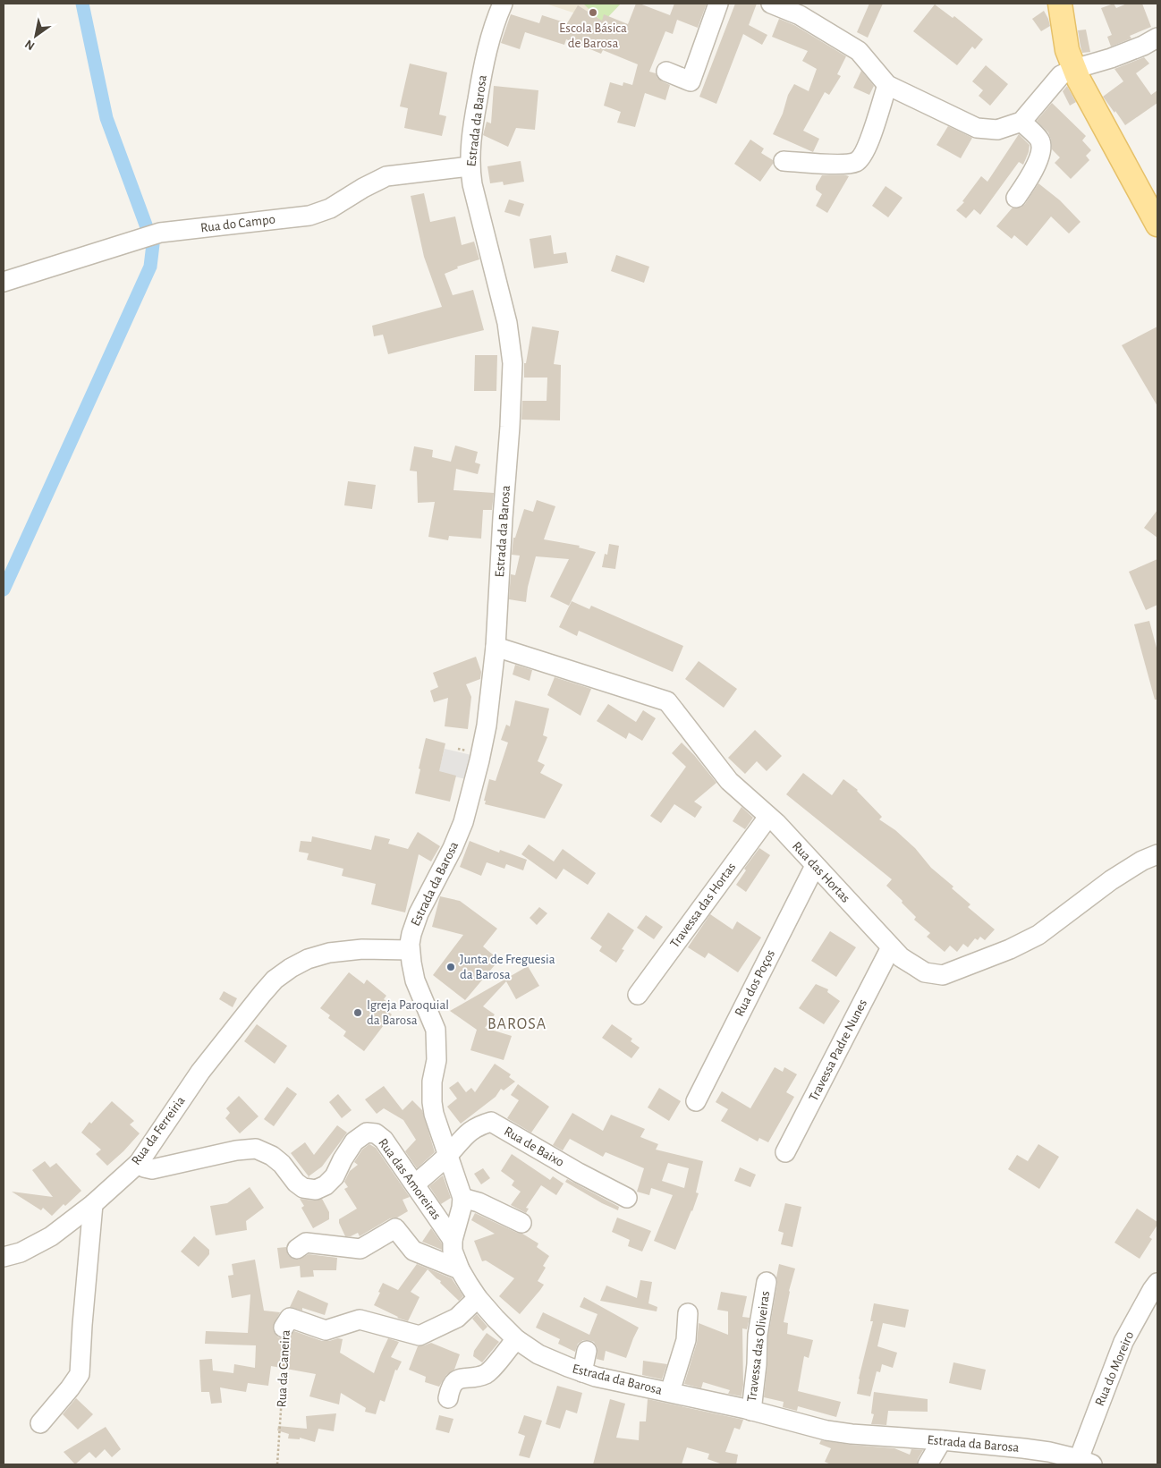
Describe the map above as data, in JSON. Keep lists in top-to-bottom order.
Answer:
{
  "streets": {
    "street": [
      "Estrada da Barosa",
      "Rua do Campo",
      "Rua das Hortas",
      "Travessa das Hortas",
      "Rua dos Poços",
      "Travessa Padre Nunes",
      "Rua da Ferreiria",
      "Rua de Baixo",
      "Rua das Amoreiras",
      "Travessa das Oliveiras",
      "Rua da Caneira",
      "Rua do Moreiro"
    ]
  },
  "crossings": [
    ["Estrada da Barosa", "Rua do Campo"],
    ["Estrada da Barosa", "Rua das Hortas"],
    ["Estrada da Barosa", "Rua da Ferreiria"],
    ["Estrada da Barosa", "Rua de Baixo"],
    ["Estrada da Barosa", "Rua das Amoreiras"],
    ["Estrada da Barosa", "Travessa das Oliveiras"],
    ["Estrada da Barosa", "Rua da Caneira"],
    ["Estrada da Barosa", "Rua do Moreiro"],
    ["Rua das Hortas", "Travessa das Hortas"],
    ["Rua das Hortas", "Rua dos Poços"],
    ["Rua das Hortas", "Travessa Padre Nunes"],
    ["Rua da Ferreiria", "Rua das Amoreiras"]
  ],
  "districts": ["BAROSA"],
  "places": ["Escola Básica de Barosa", "Junta de Freguesia da Barosa", "Igreja Paroquial da Barosa"],
  "north": "bottom left"
}
